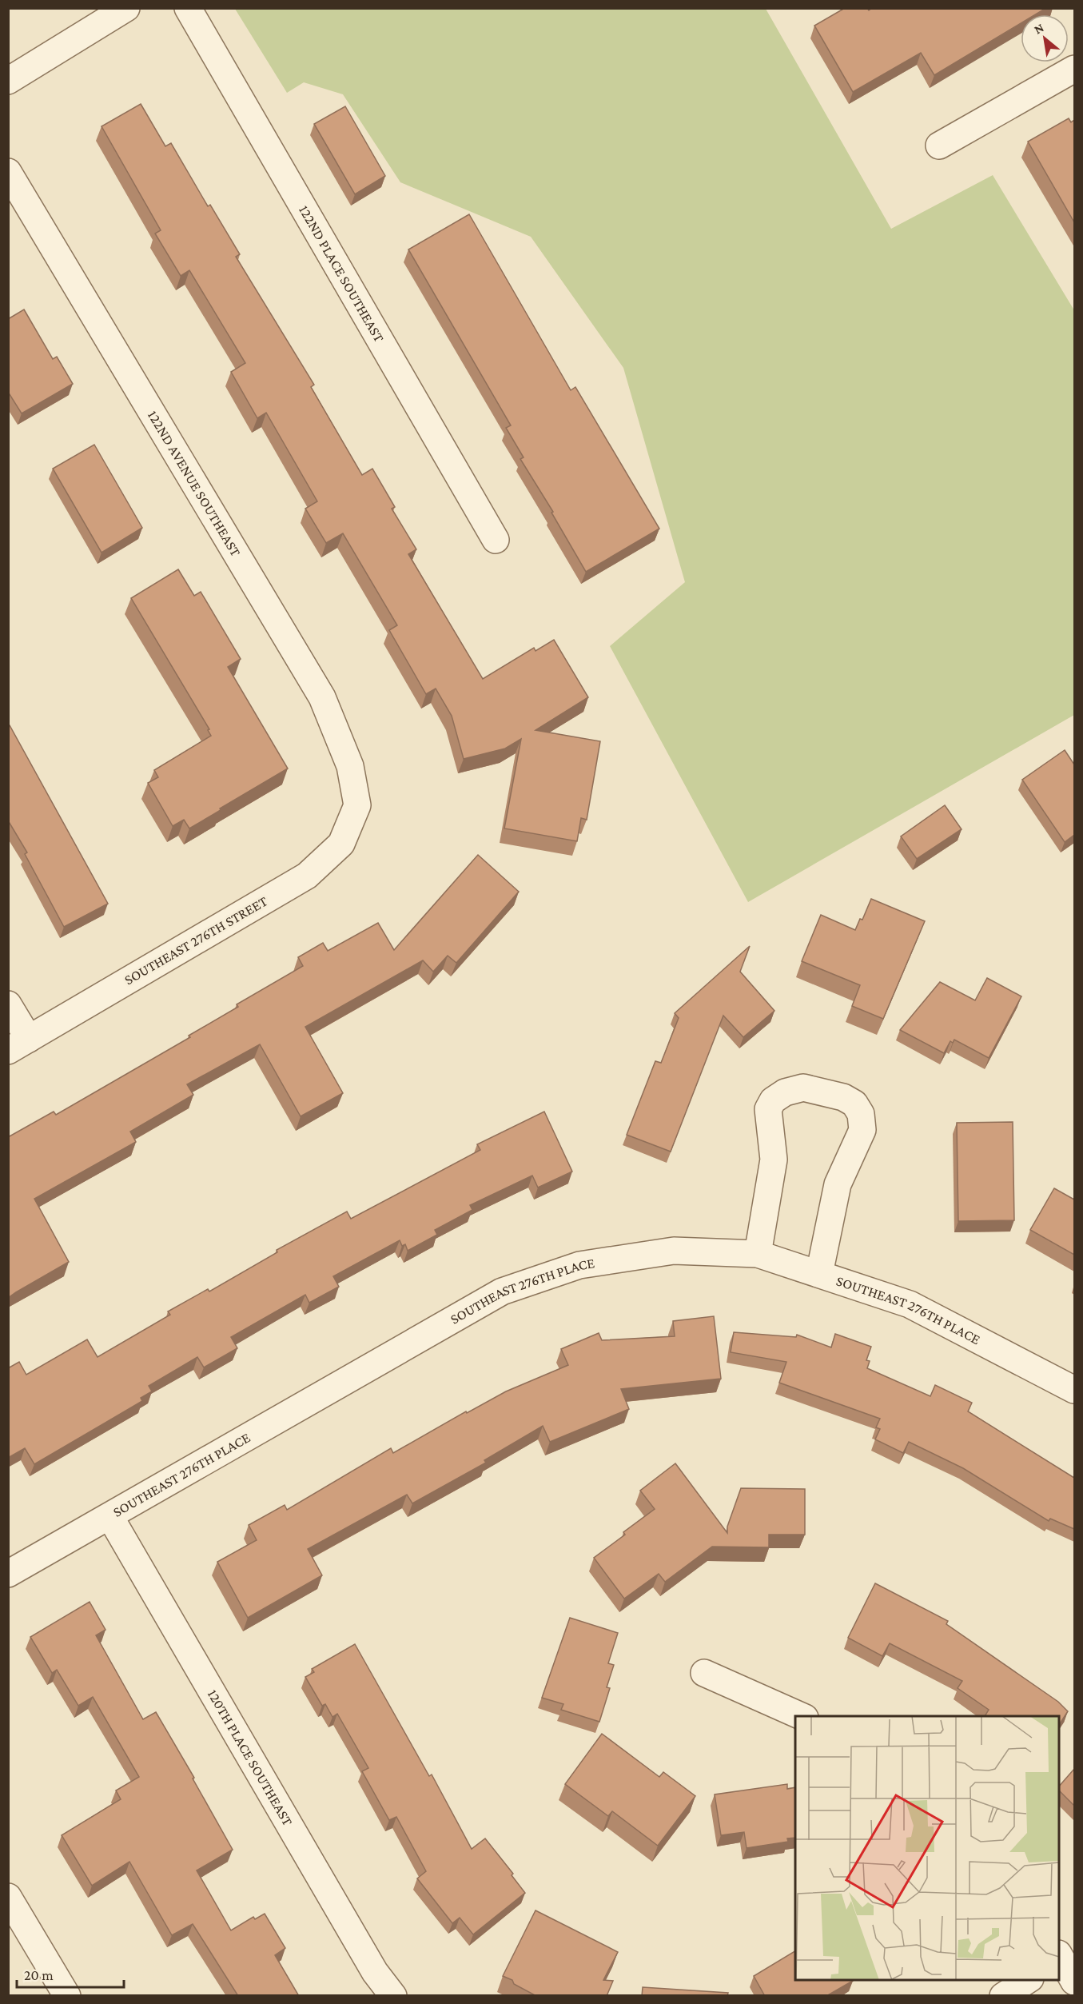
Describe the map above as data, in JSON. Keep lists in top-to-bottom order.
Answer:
{
  "streets": {
    "street": [
      "122ND PLACE SOUTHEAST",
      "122ND AVENUE SOUTHEAST",
      "SOUTHEAST 276TH STREET",
      "SOUTHEAST 276TH PLACE",
      "120TH PLACE SOUTHEAST"
    ]
  },
  "crossings": [
    ["122ND AVENUE SOUTHEAST", "SOUTHEAST 276TH STREET"],
    ["SOUTHEAST 276TH PLACE", "120TH PLACE SOUTHEAST"]
  ],
  "scale_bar": "20 m",
  "north": "top left"
}
